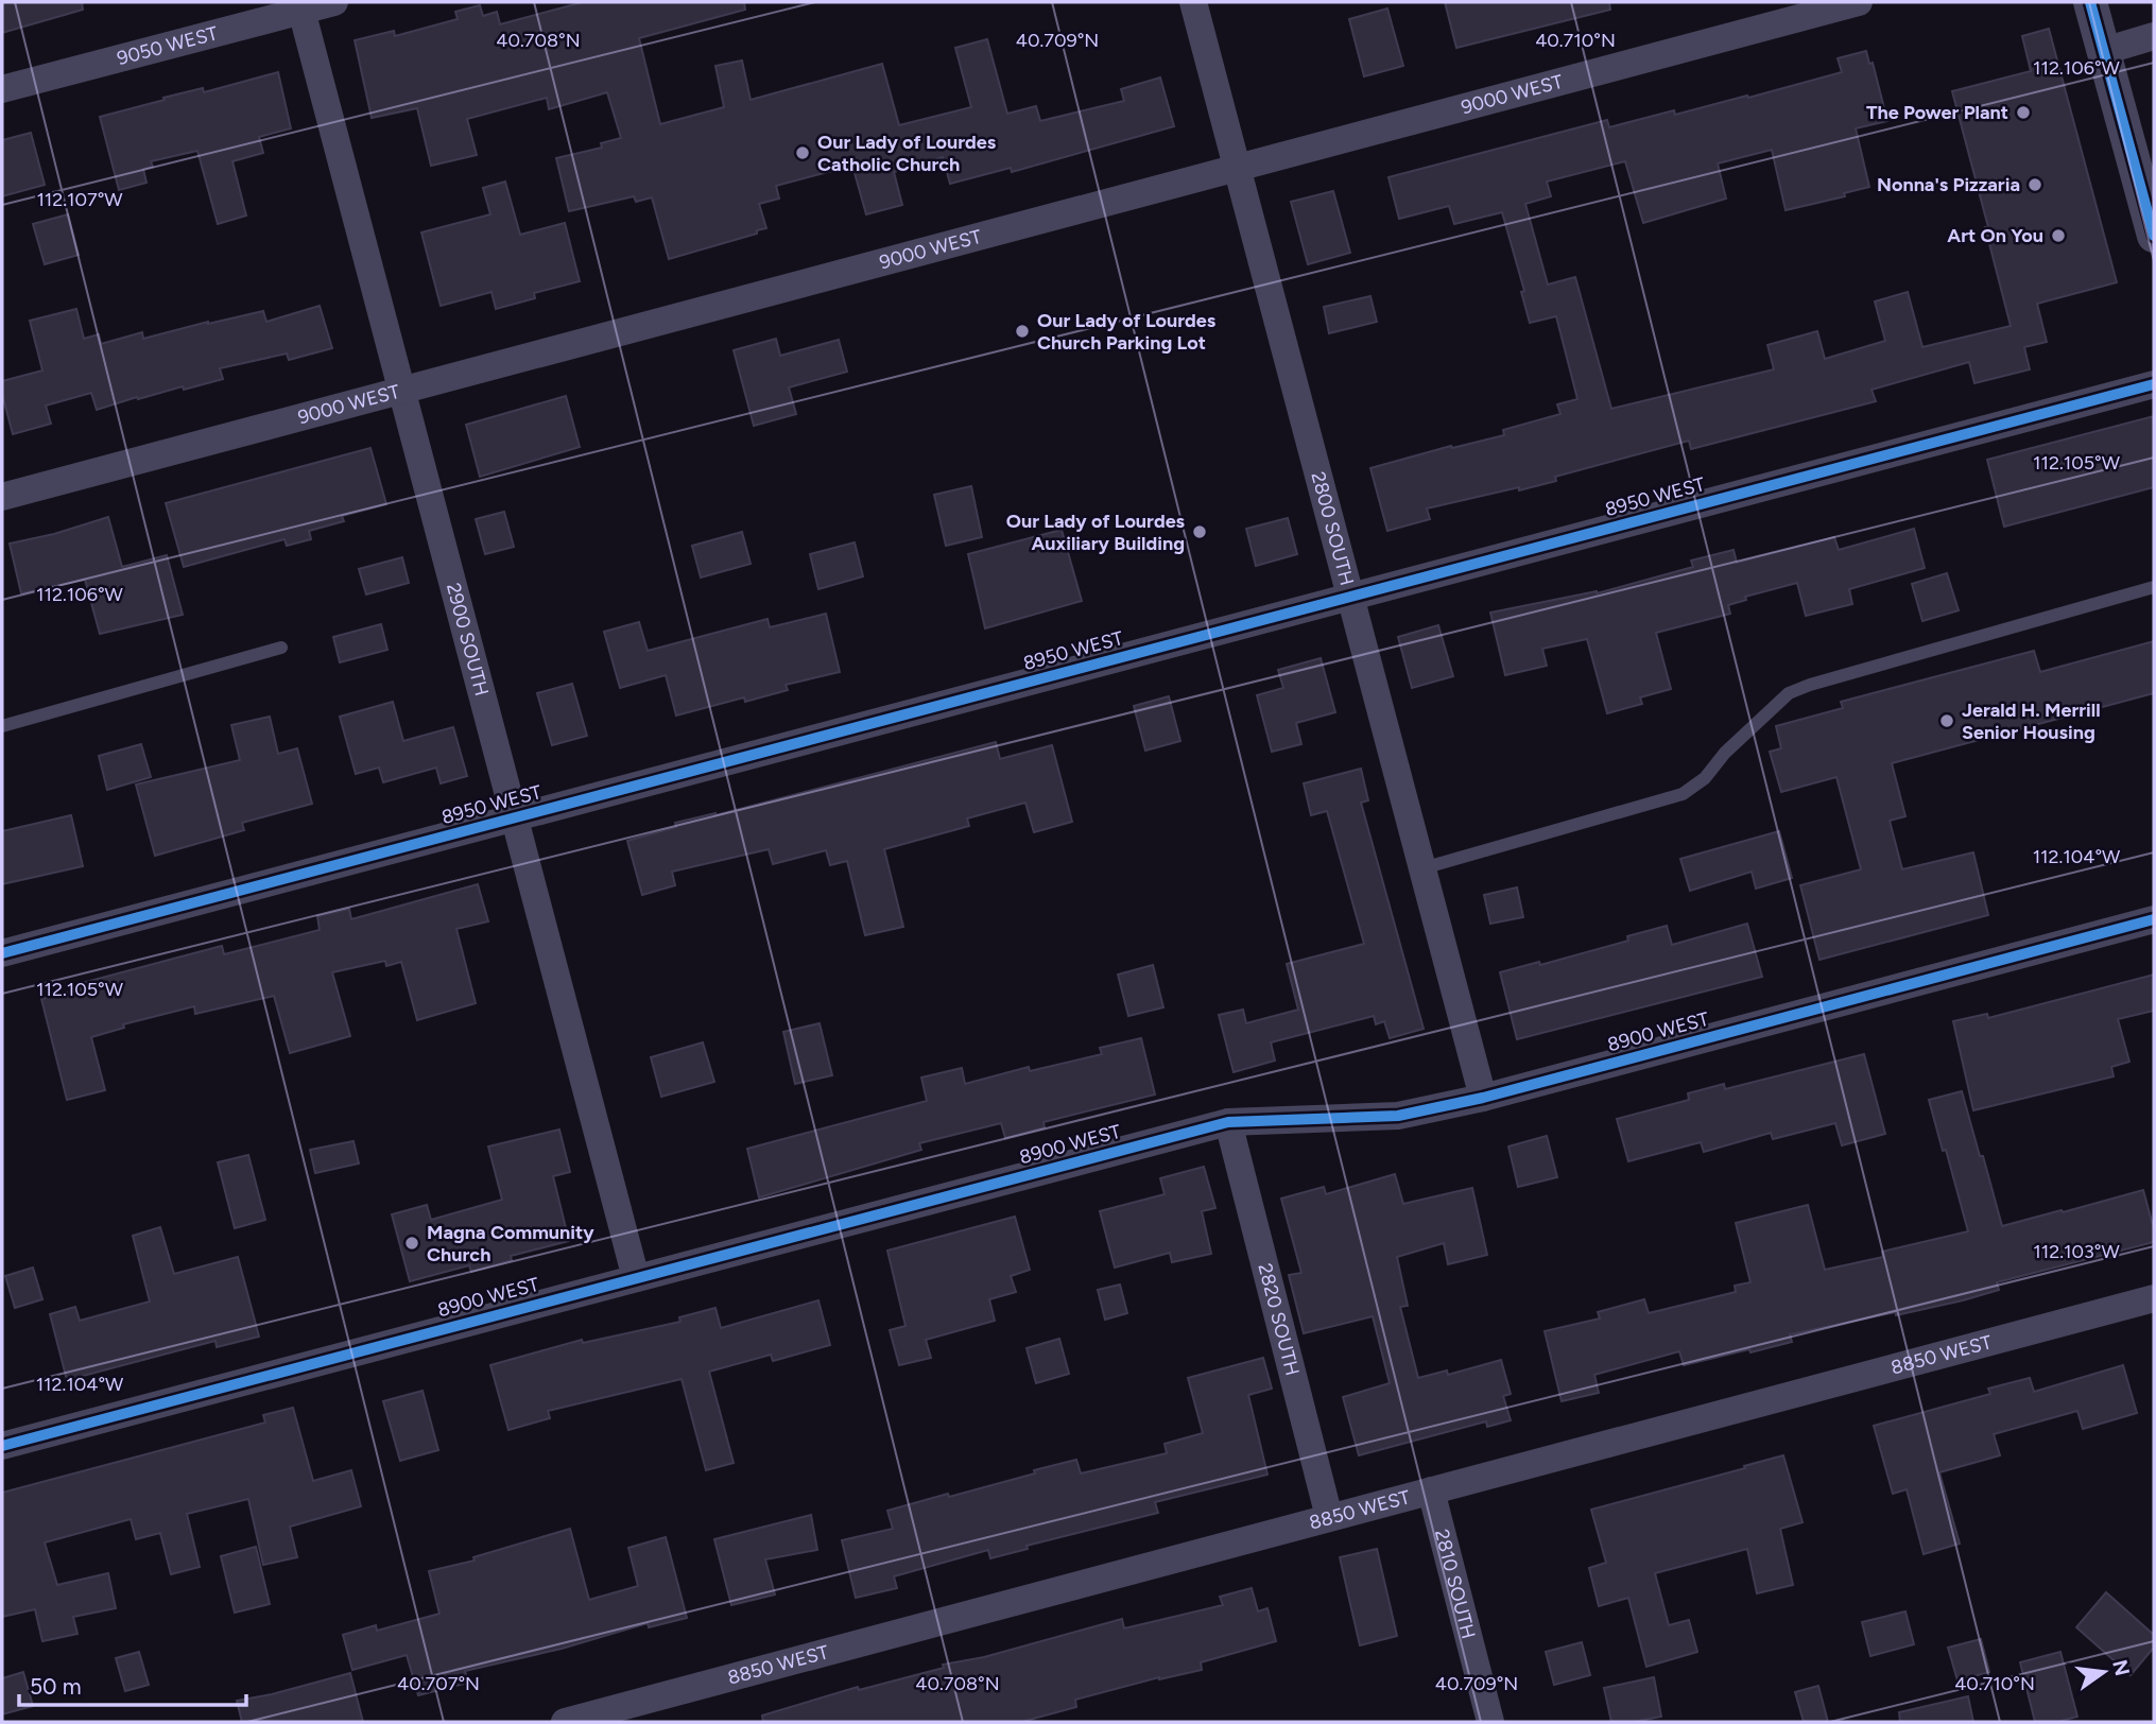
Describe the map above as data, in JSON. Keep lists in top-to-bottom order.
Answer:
{
  "streets": {
    "street": [
      "9050 WEST",
      "9000 WEST",
      "8950 WEST",
      "2800 SOUTH",
      "2900 SOUTH",
      "8900 WEST",
      "2820 SOUTH",
      "8850 WEST",
      "2810 SOUTH"
    ]
  },
  "crossings": [
    ["9050 WEST", "2900 SOUTH"],
    ["9000 WEST", "2800 SOUTH"],
    ["9000 WEST", "2900 SOUTH"],
    ["8950 WEST", "2800 SOUTH"],
    ["8950 WEST", "2900 SOUTH"],
    ["2800 SOUTH", "8900 WEST"],
    ["2900 SOUTH", "8900 WEST"],
    ["8900 WEST", "2820 SOUTH"],
    ["2820 SOUTH", "8850 WEST"],
    ["8850 WEST", "2810 SOUTH"]
  ],
  "places": [
    "The Power Plant",
    "Our Lady of Lourdes Catholic Church",
    "Nonna's Pizzaria",
    "Art On You",
    "Our Lady of Lourdes Church Parking Lot",
    "Our Lady of Lourdes Auxiliary Building",
    "Jerald H. Merrill Senior Housing",
    "Magna Community Church"
  ],
  "scale_bar": "50 m",
  "north": "right",
  "coordinates": [
    "40.708°N",
    "40.709°N",
    "40.710°N",
    "112.106°W",
    "112.107°W",
    "112.105°W",
    "112.104°W",
    "112.103°W",
    "40.707°N"
  ]
}
